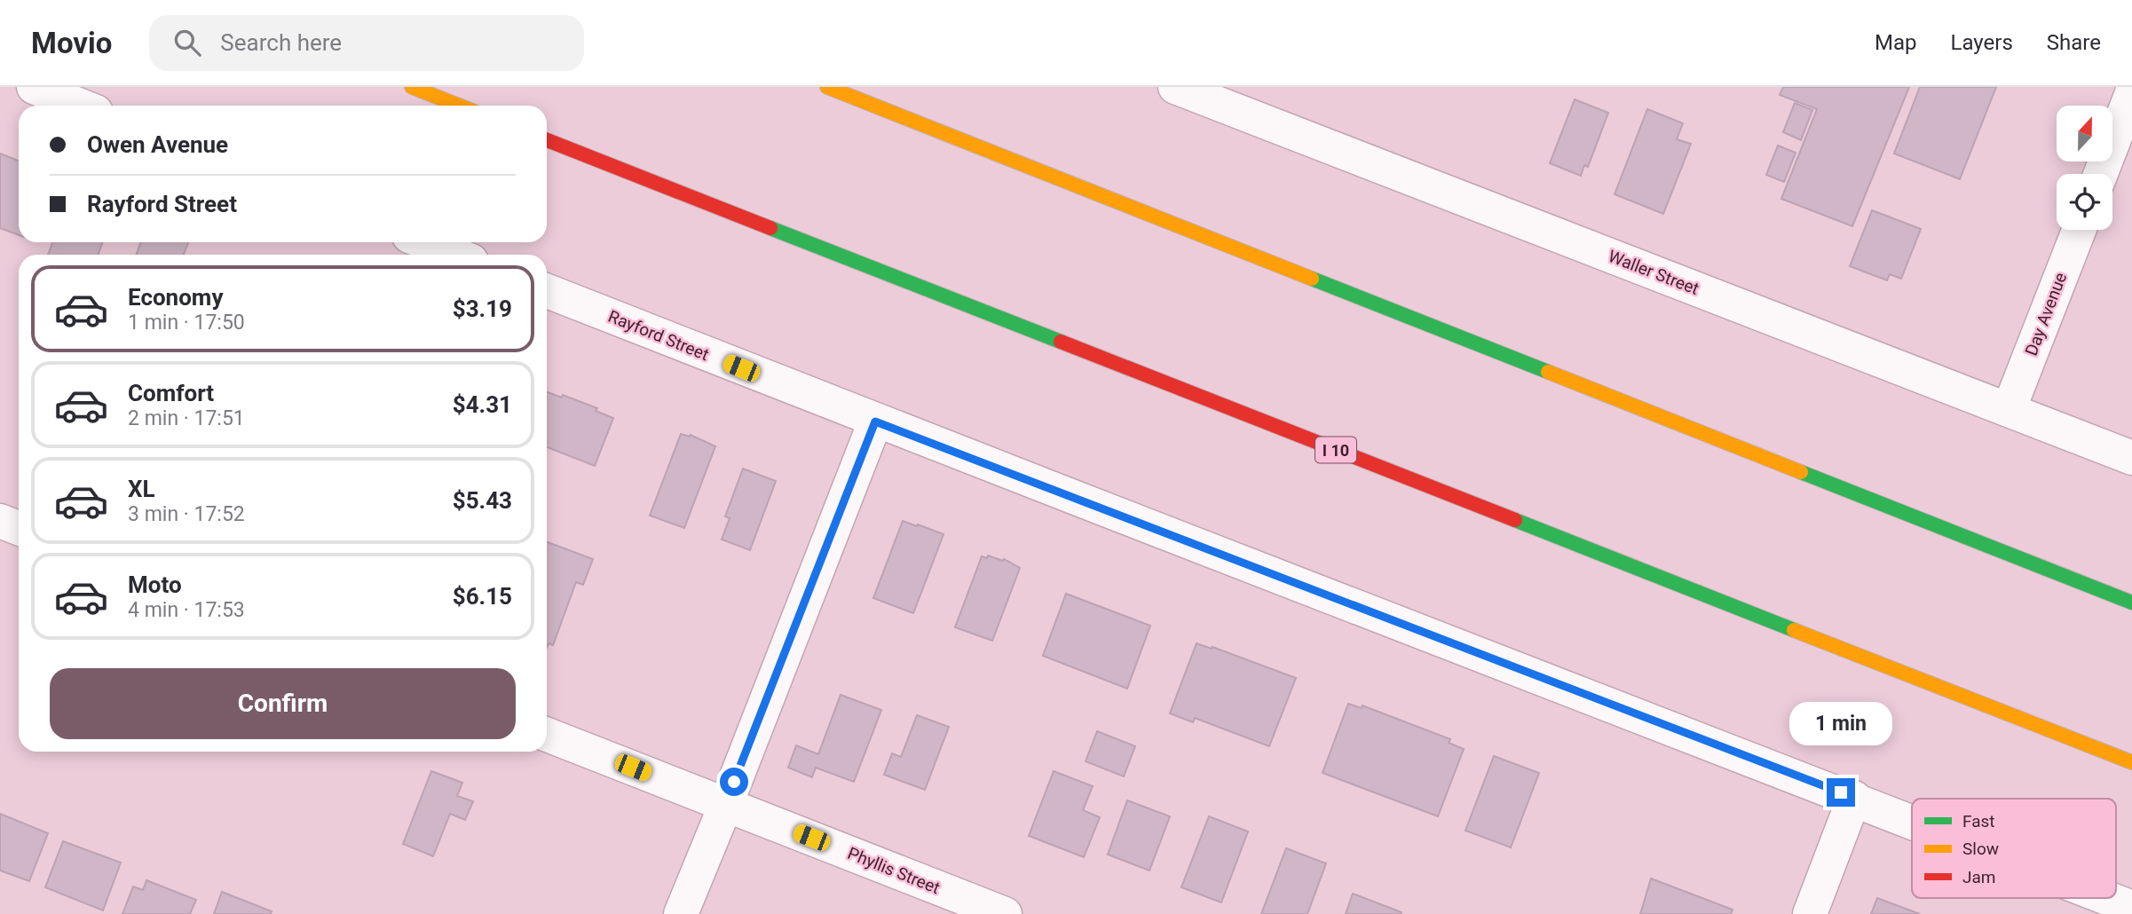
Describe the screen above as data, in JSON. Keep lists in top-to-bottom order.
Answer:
{
  "streets": {
    "highway": ["I 10"],
    "street": [
      "Waller Street",
      "Day Avenue",
      "Rayford Street",
      "Phyllis Street"
    ]
  },
  "crossings": [
    ["Waller Street", "Day Avenue"]
  ],
  "legend": ["Fast", "Slow", "Jam"],
  "north": "top",
  "page": {
    "header": "Movio",
    "search": "Search here",
    "nav": ["Map", "Layers", "Share"],
    "banner": ["Owen Avenue", "Rayford Street"],
    "list": [
      {
        "name": "Economy",
        "note": "1 min · 17:50",
        "value": "$3.19"
      },
      {
        "name": "Comfort",
        "note": "2 min · 17:51",
        "value": "$4.31"
      },
      {
        "name": "XL",
        "note": "3 min · 17:52",
        "value": "$5.43"
      },
      {
        "name": "Moto",
        "note": "4 min · 17:53",
        "value": "$6.15"
      }
    ],
    "buttons": "Confirm",
    "bubble": "1 min"
  }
}
